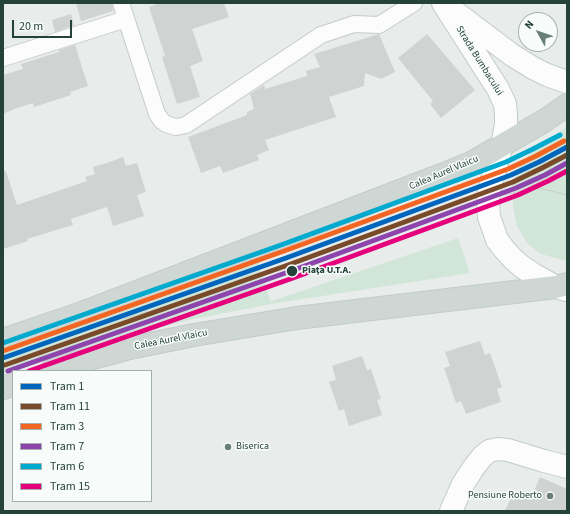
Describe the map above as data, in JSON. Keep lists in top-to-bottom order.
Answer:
{
  "streets": {
    "main road": ["Calea Aurel Vlaicu"],
    "street": ["Strada Bumbacului"]
  },
  "crossings": [
    ["Strada Bumbacului", "Calea Aurel Vlaicu"]
  ],
  "places": ["Piața U.T.A.", "Biserica", "Pensiune Roberto"],
  "lines": [
    "tram line 6",
    "tram line 3",
    "tram line 1",
    "tram line 11",
    "tram line 7",
    "tram line 15"
  ],
  "legend": [
    "Tram 1",
    "Tram 11",
    "Tram 3",
    "Tram 7",
    "Tram 6",
    "Tram 15"
  ],
  "scale_bar": "20 m",
  "north": "top left"
}
